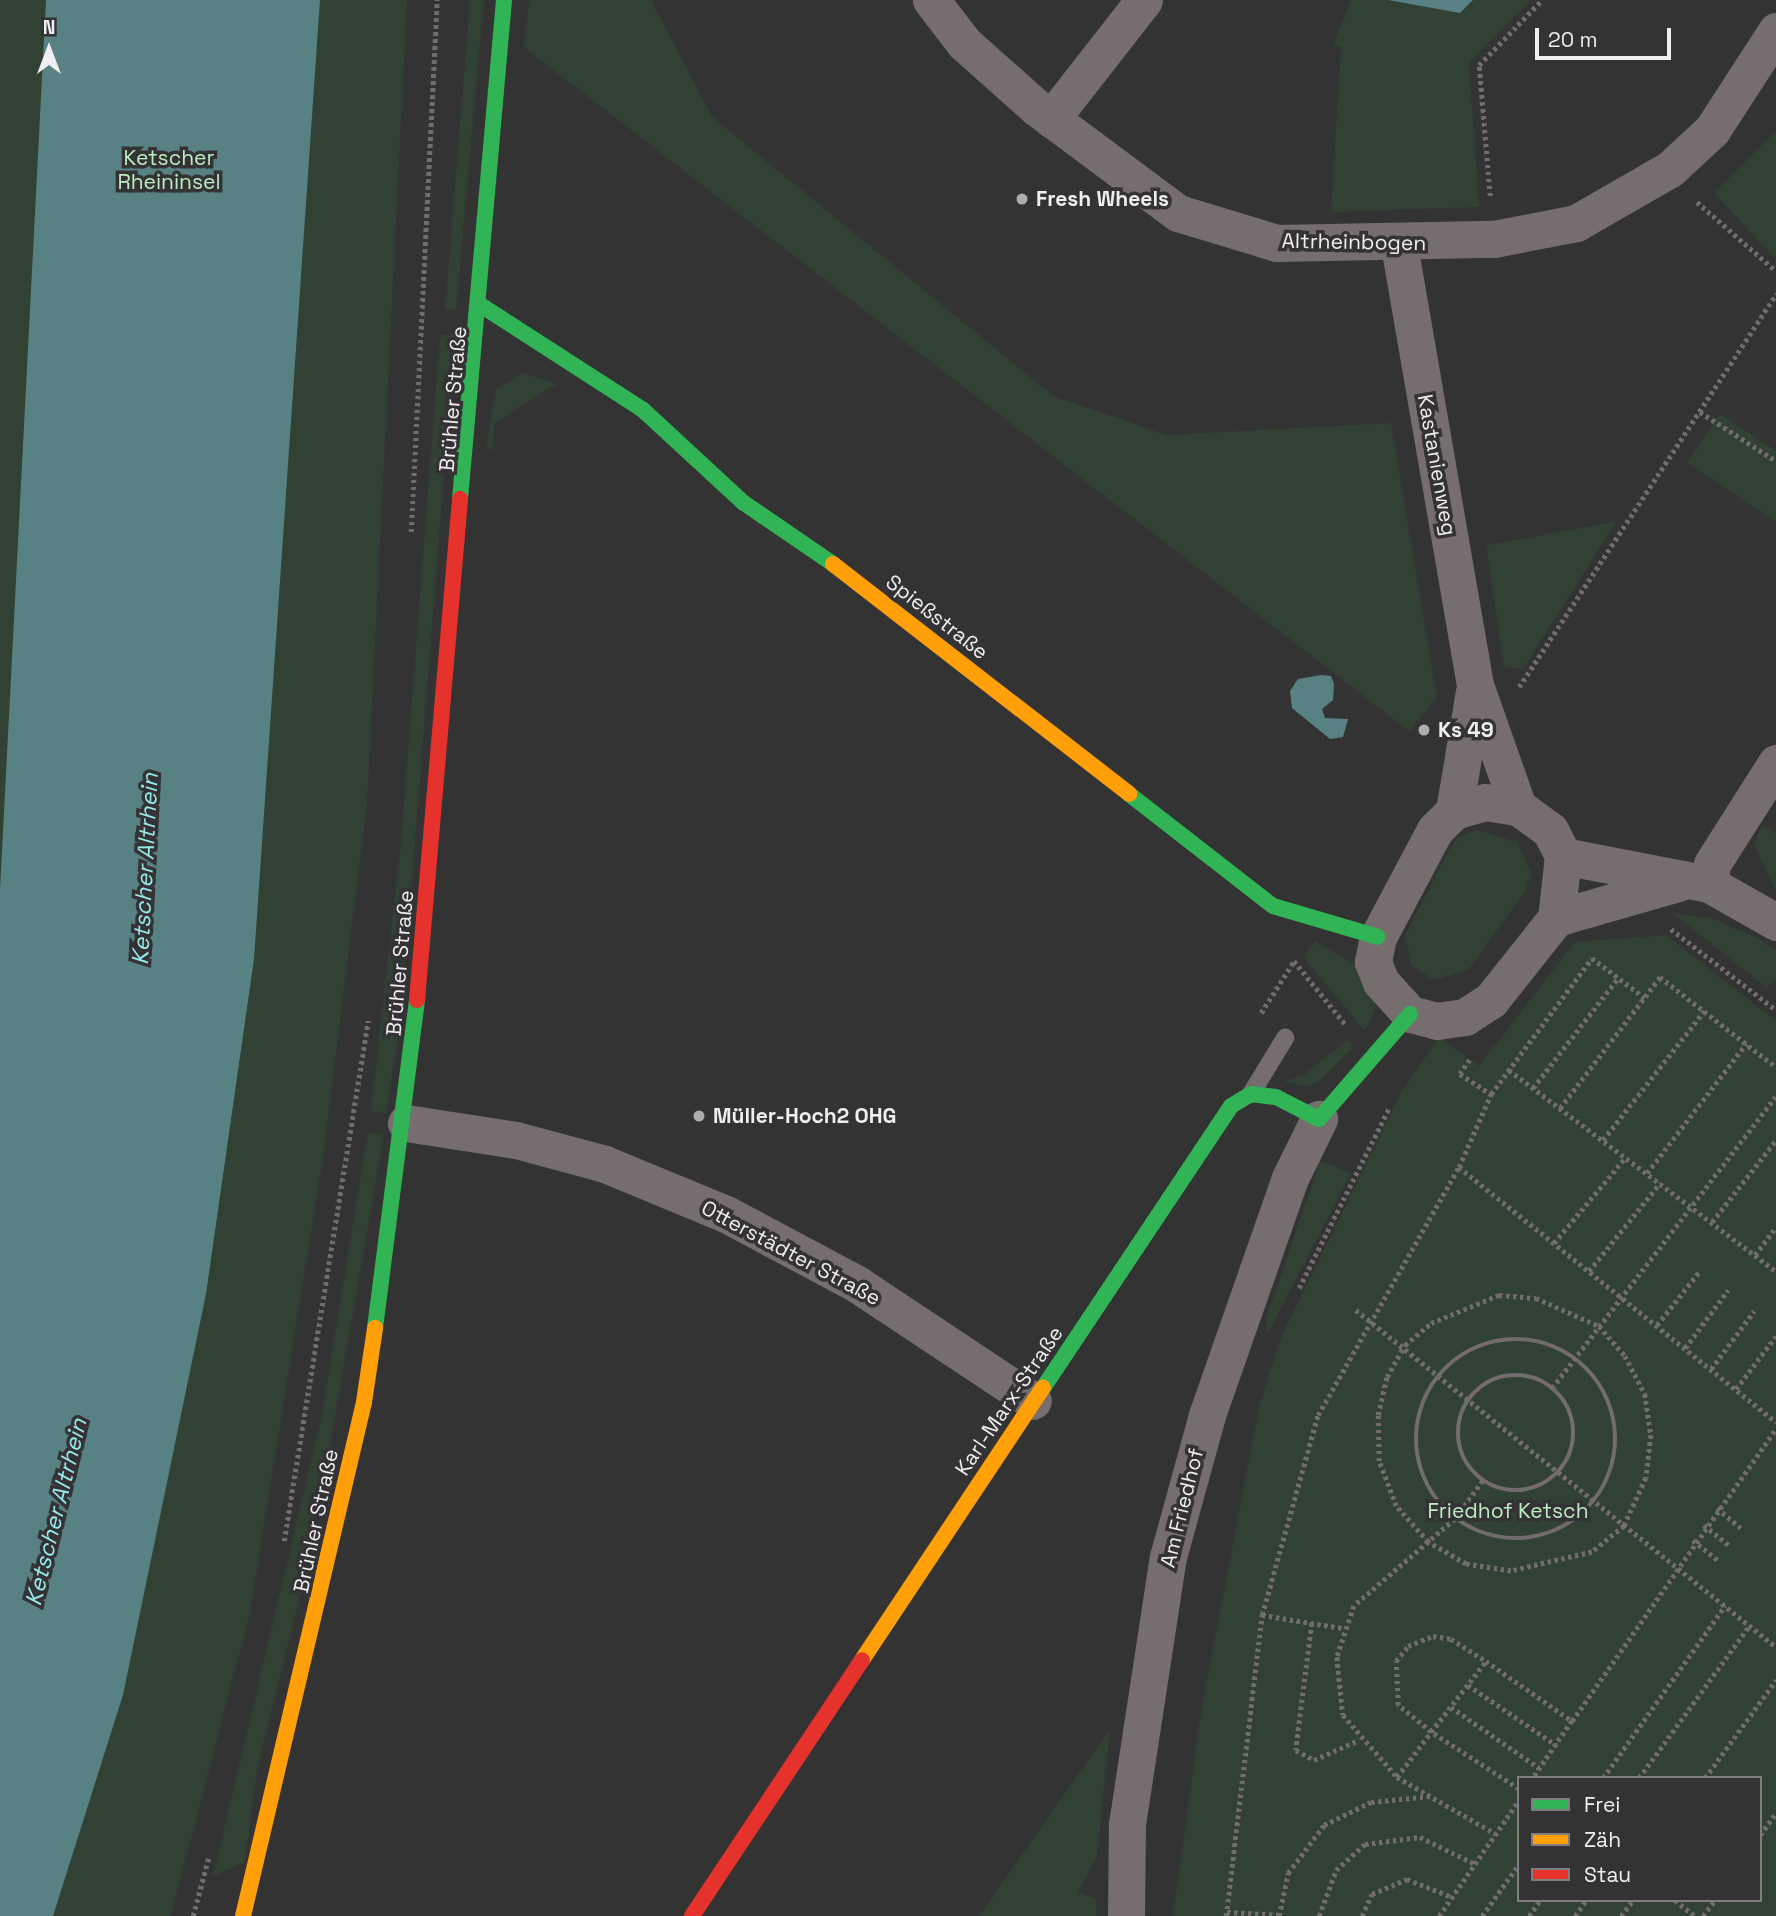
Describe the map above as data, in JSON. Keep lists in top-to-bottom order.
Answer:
{
  "streets": {
    "street": [
      "Altrheinbogen",
      "Brühler Straße",
      "Kastanienweg",
      "Spießstraße",
      "Otterstädter Straße",
      "Karl-Marx-Straße",
      "Am Friedhof"
    ]
  },
  "crossings": [
    ["Altrheinbogen", "Kastanienweg"],
    ["Brühler Straße", "Spießstraße"],
    ["Brühler Straße", "Otterstädter Straße"],
    ["Kastanienweg", "Spießstraße"],
    ["Otterstädter Straße", "Karl-Marx-Straße"]
  ],
  "water": ["Ketscher Altrhein"],
  "parks": ["Ketscher Rheininsel", "Friedhof Ketsch"],
  "places": ["Fresh Wheels", "Ks 49", "Müller-Hoch2 OHG"],
  "legend": ["Frei", "Zäh", "Stau"],
  "scale_bar": "20 m",
  "north": "top"
}
